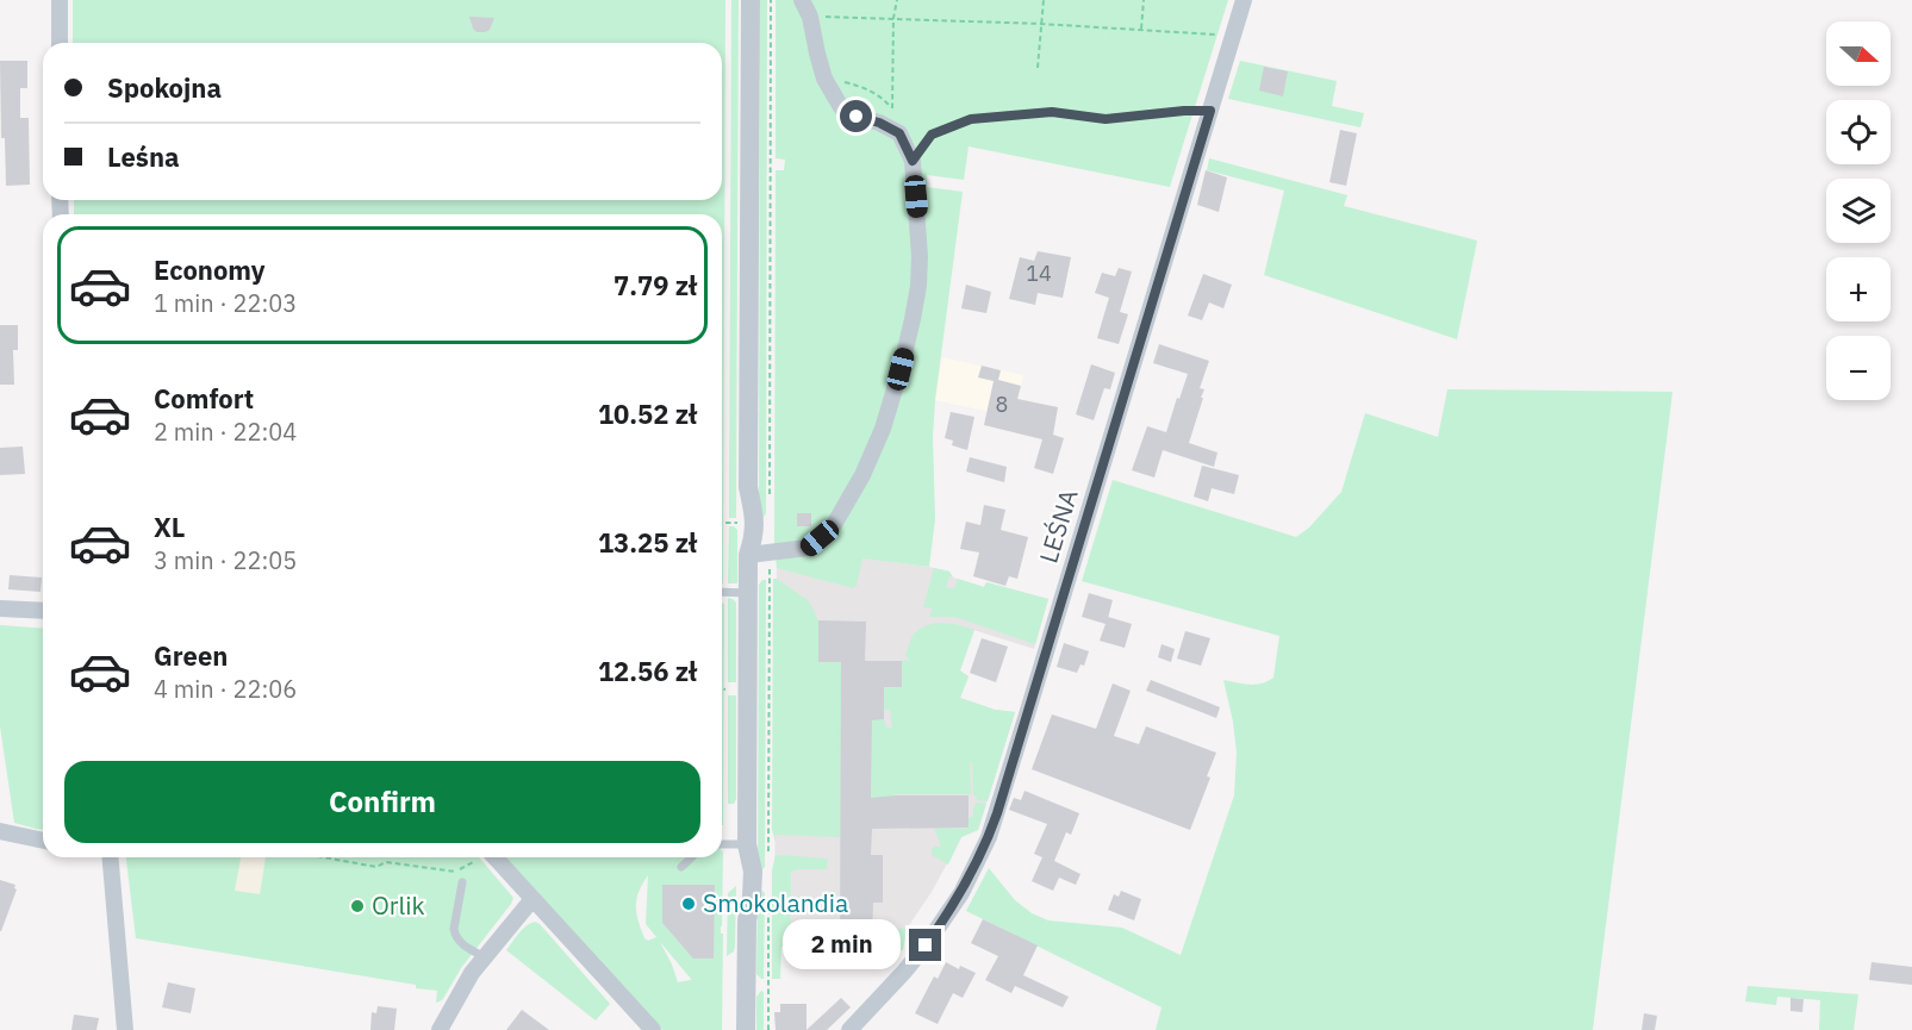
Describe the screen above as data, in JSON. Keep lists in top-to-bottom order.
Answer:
{
  "streets": {
    "street": ["LEŚNA"]
  },
  "places": ["Smokolandia", "Orlik"],
  "house_numbers": ["14", "8"],
  "north": "right",
  "page": {
    "map_buttons": ["+", "−"],
    "banner": ["Spokojna", "Leśna"],
    "list": [
      {
        "name": "Economy",
        "note": "1 min · 22:03",
        "value": "7.79 zł"
      },
      {
        "name": "Comfort",
        "note": "2 min · 22:04",
        "value": "10.52 zł"
      },
      {
        "name": "XL",
        "note": "3 min · 22:05",
        "value": "13.25 zł"
      },
      {
        "name": "Green",
        "note": "4 min · 22:06",
        "value": "12.56 zł"
      }
    ],
    "buttons": "Confirm",
    "bubble": "2 min"
  }
}
